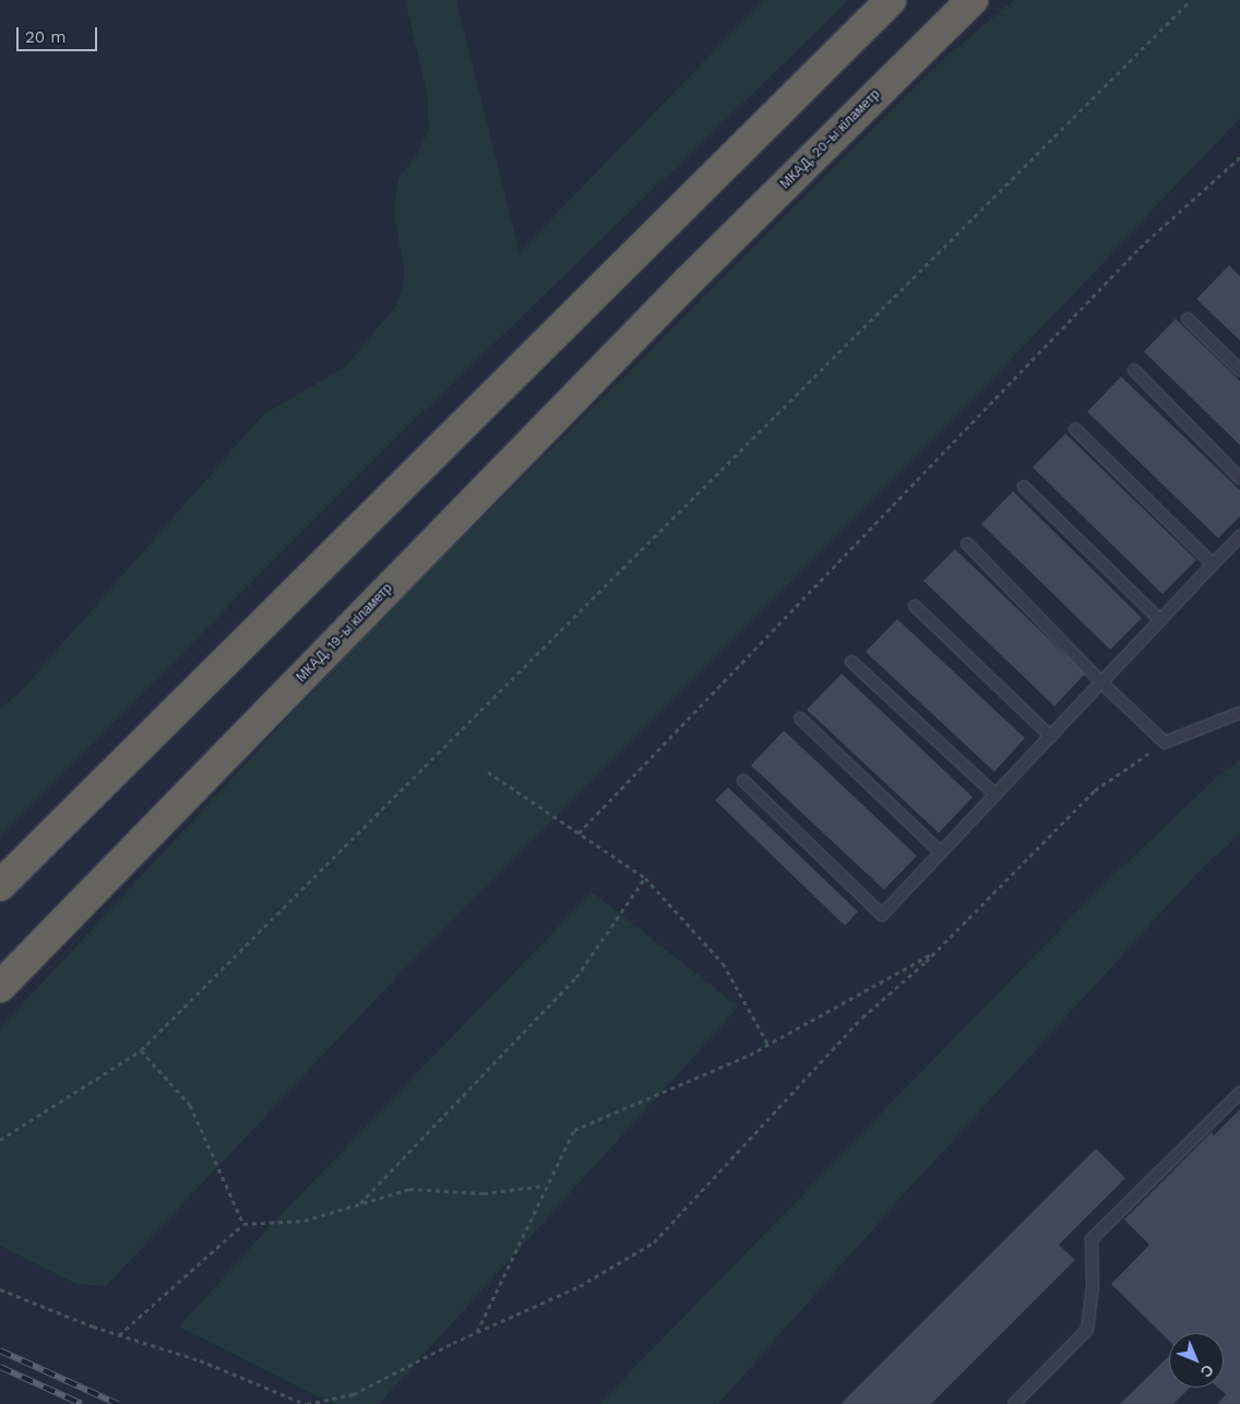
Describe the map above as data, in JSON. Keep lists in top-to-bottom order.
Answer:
{
  "streets": {
    "highway": ["МКАД, 20-ы кіламетр", "МКАД, 19-ы кіламетр"]
  },
  "crossings": [
    ["МКАД, 20-ы кіламетр", "МКАД, 19-ы кіламетр"]
  ],
  "scale_bar": "20 m",
  "north": "bottom right"
}
